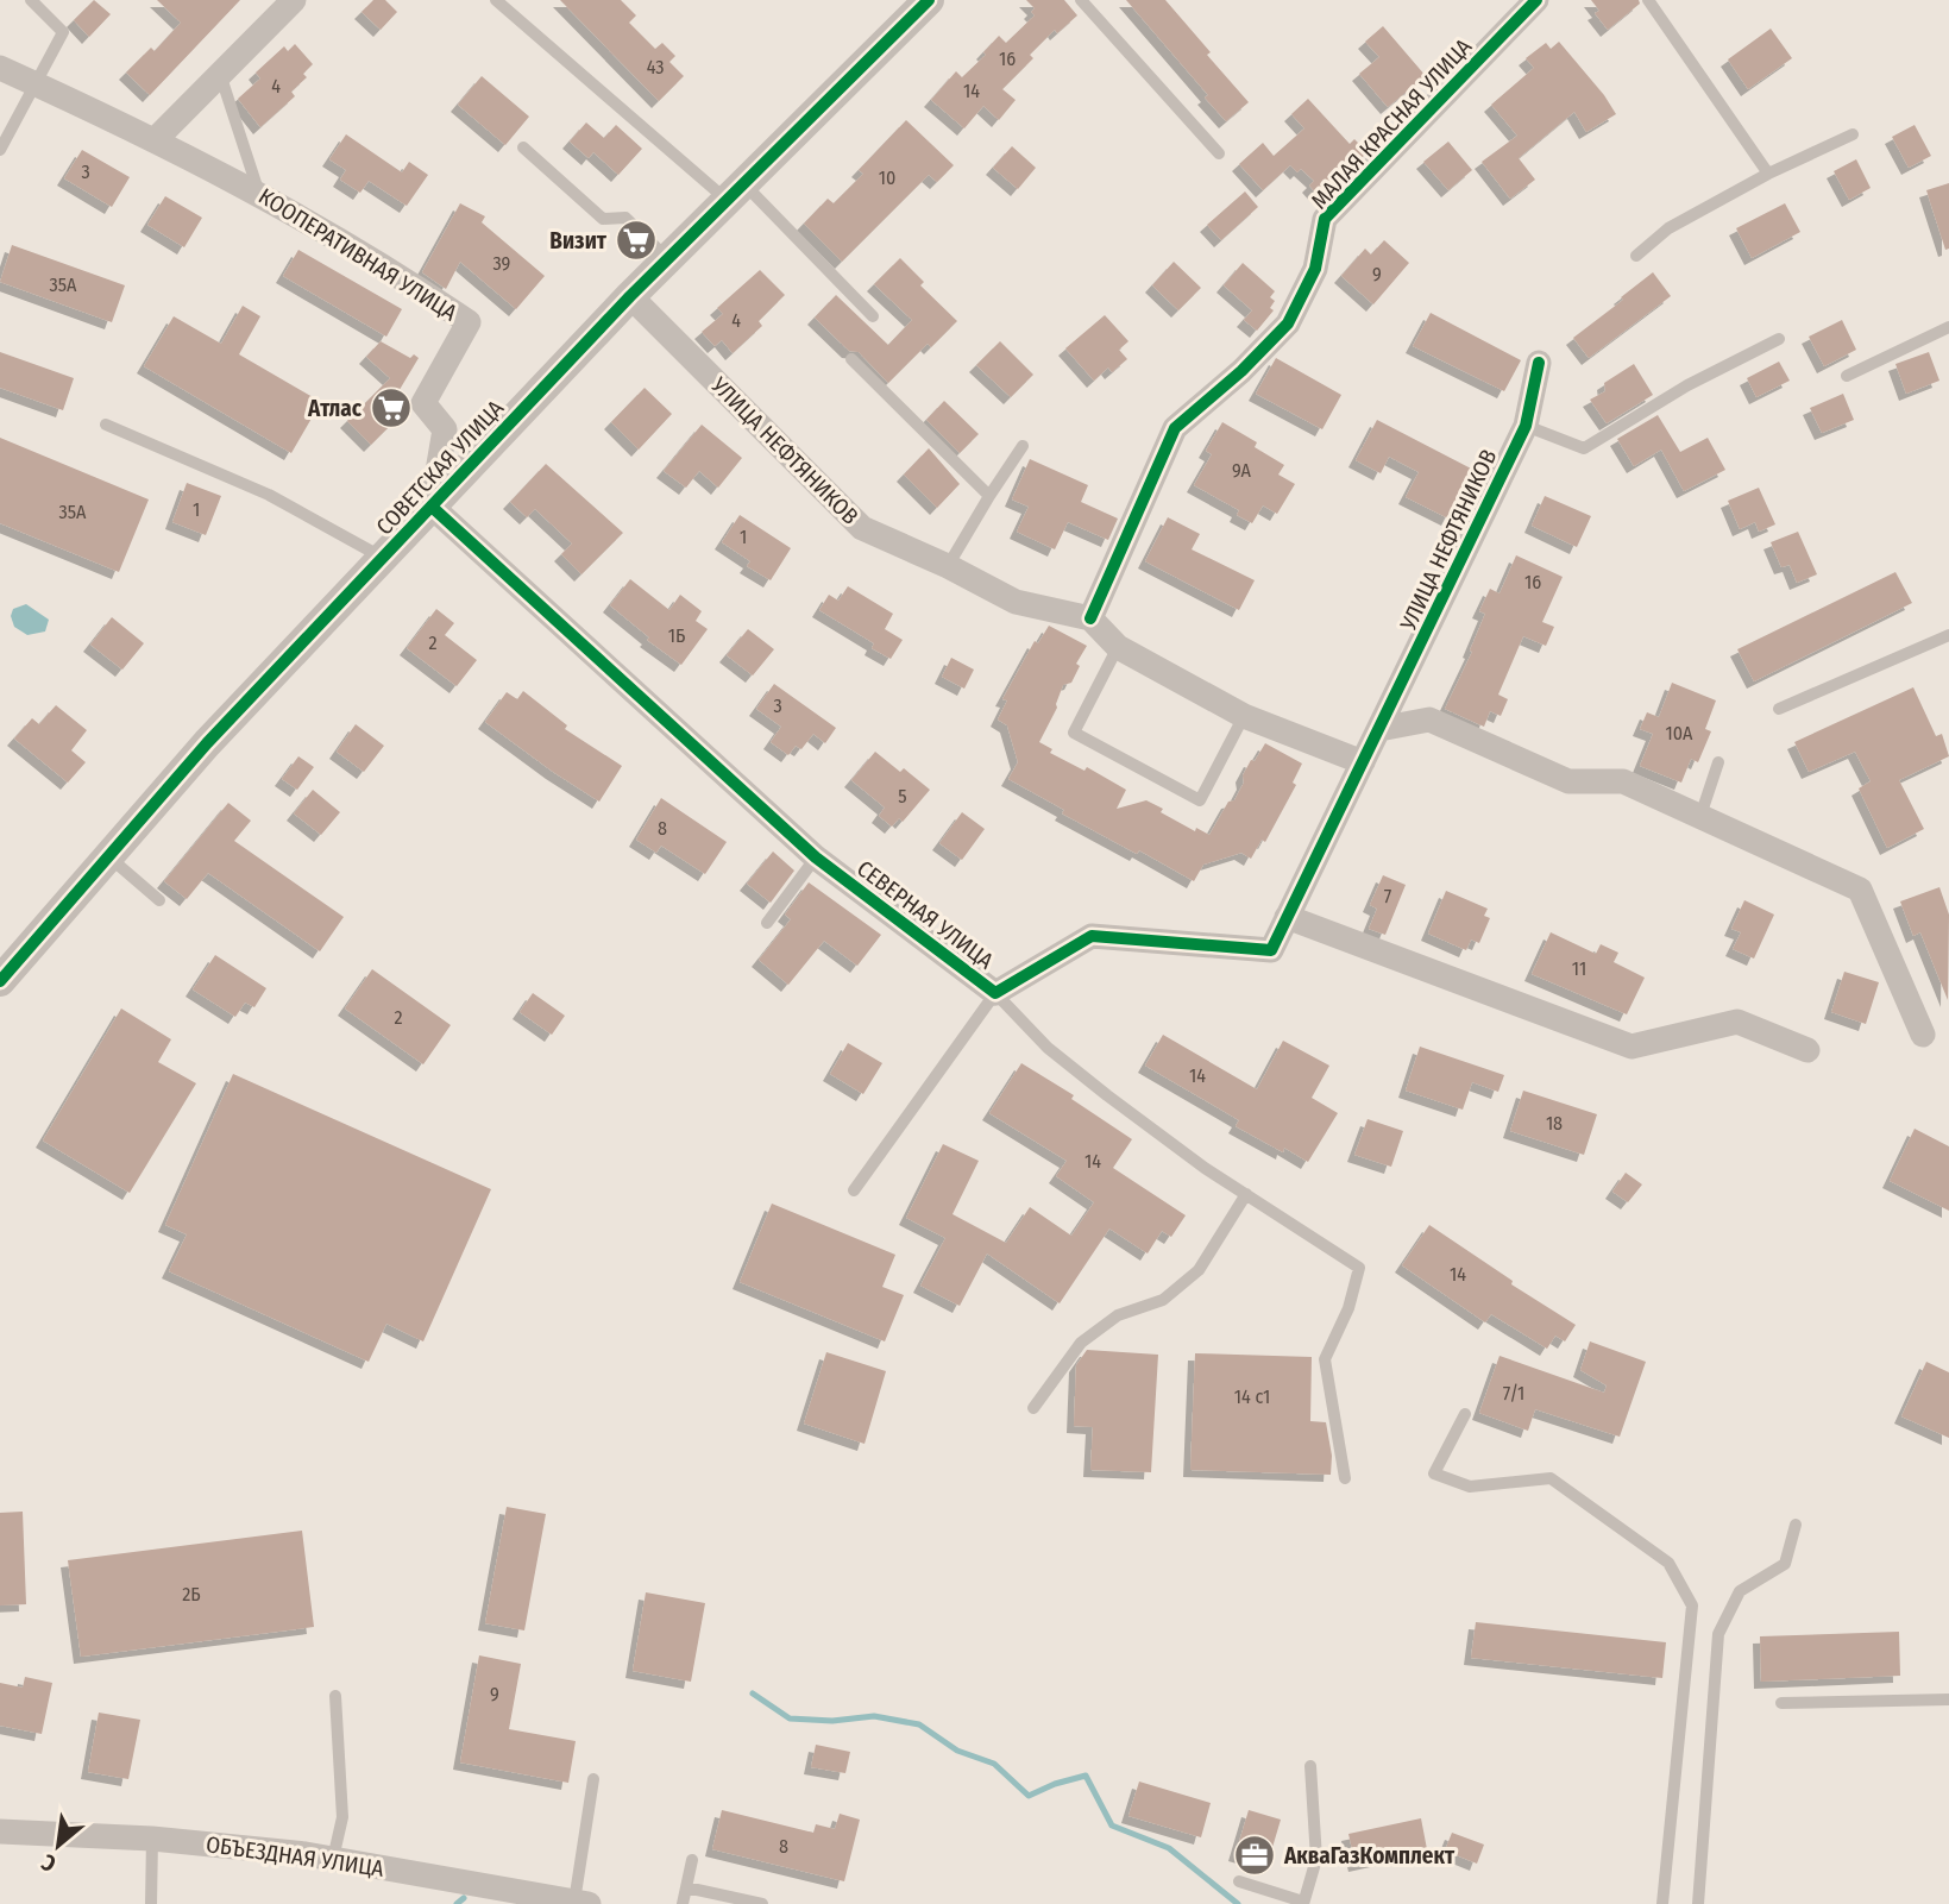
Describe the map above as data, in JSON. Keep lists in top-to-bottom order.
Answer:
{
  "streets": {
    "street": [
      "МАЛАЯ КРАСНАЯ УЛИЦА",
      "КООПЕРАТИВНАЯ УЛИЦА",
      "УЛИЦА НЕФТЯНИКОВ",
      "СОВЕТСКАЯ УЛИЦА",
      "СЕВЕРНАЯ УЛИЦА",
      "ОБЪЕЗДНАЯ УЛИЦА"
    ]
  },
  "crossings": [
    ["МАЛАЯ КРАСНАЯ УЛИЦА", "УЛИЦА НЕФТЯНИКОВ"],
    ["КООПЕРАТИВНАЯ УЛИЦА", "СОВЕТСКАЯ УЛИЦА"],
    ["КООПЕРАТИВНАЯ УЛИЦА", "СЕВЕРНАЯ УЛИЦА"],
    ["УЛИЦА НЕФТЯНИКОВ", "СОВЕТСКАЯ УЛИЦА"],
    ["УЛИЦА НЕФТЯНИКОВ", "СЕВЕРНАЯ УЛИЦА"],
    ["СОВЕТСКАЯ УЛИЦА", "СЕВЕРНАЯ УЛИЦА"]
  ],
  "places": {
    "supermarket": ["Визит", "Атлас"],
    "office": ["АкваГазКомплект"]
  },
  "house_numbers": [
    "16",
    "43",
    "4",
    "14",
    "3",
    "10",
    "39",
    "9",
    "35А",
    "4",
    "9А",
    "1",
    "35А",
    "1",
    "16",
    "1Б",
    "2",
    "3",
    "10А",
    "5",
    "8",
    "7",
    "11",
    "2",
    "14",
    "18",
    "14",
    "14",
    "7/1",
    "14 с1",
    "2Б",
    "9",
    "8"
  ],
  "north": "bottom left"
}
